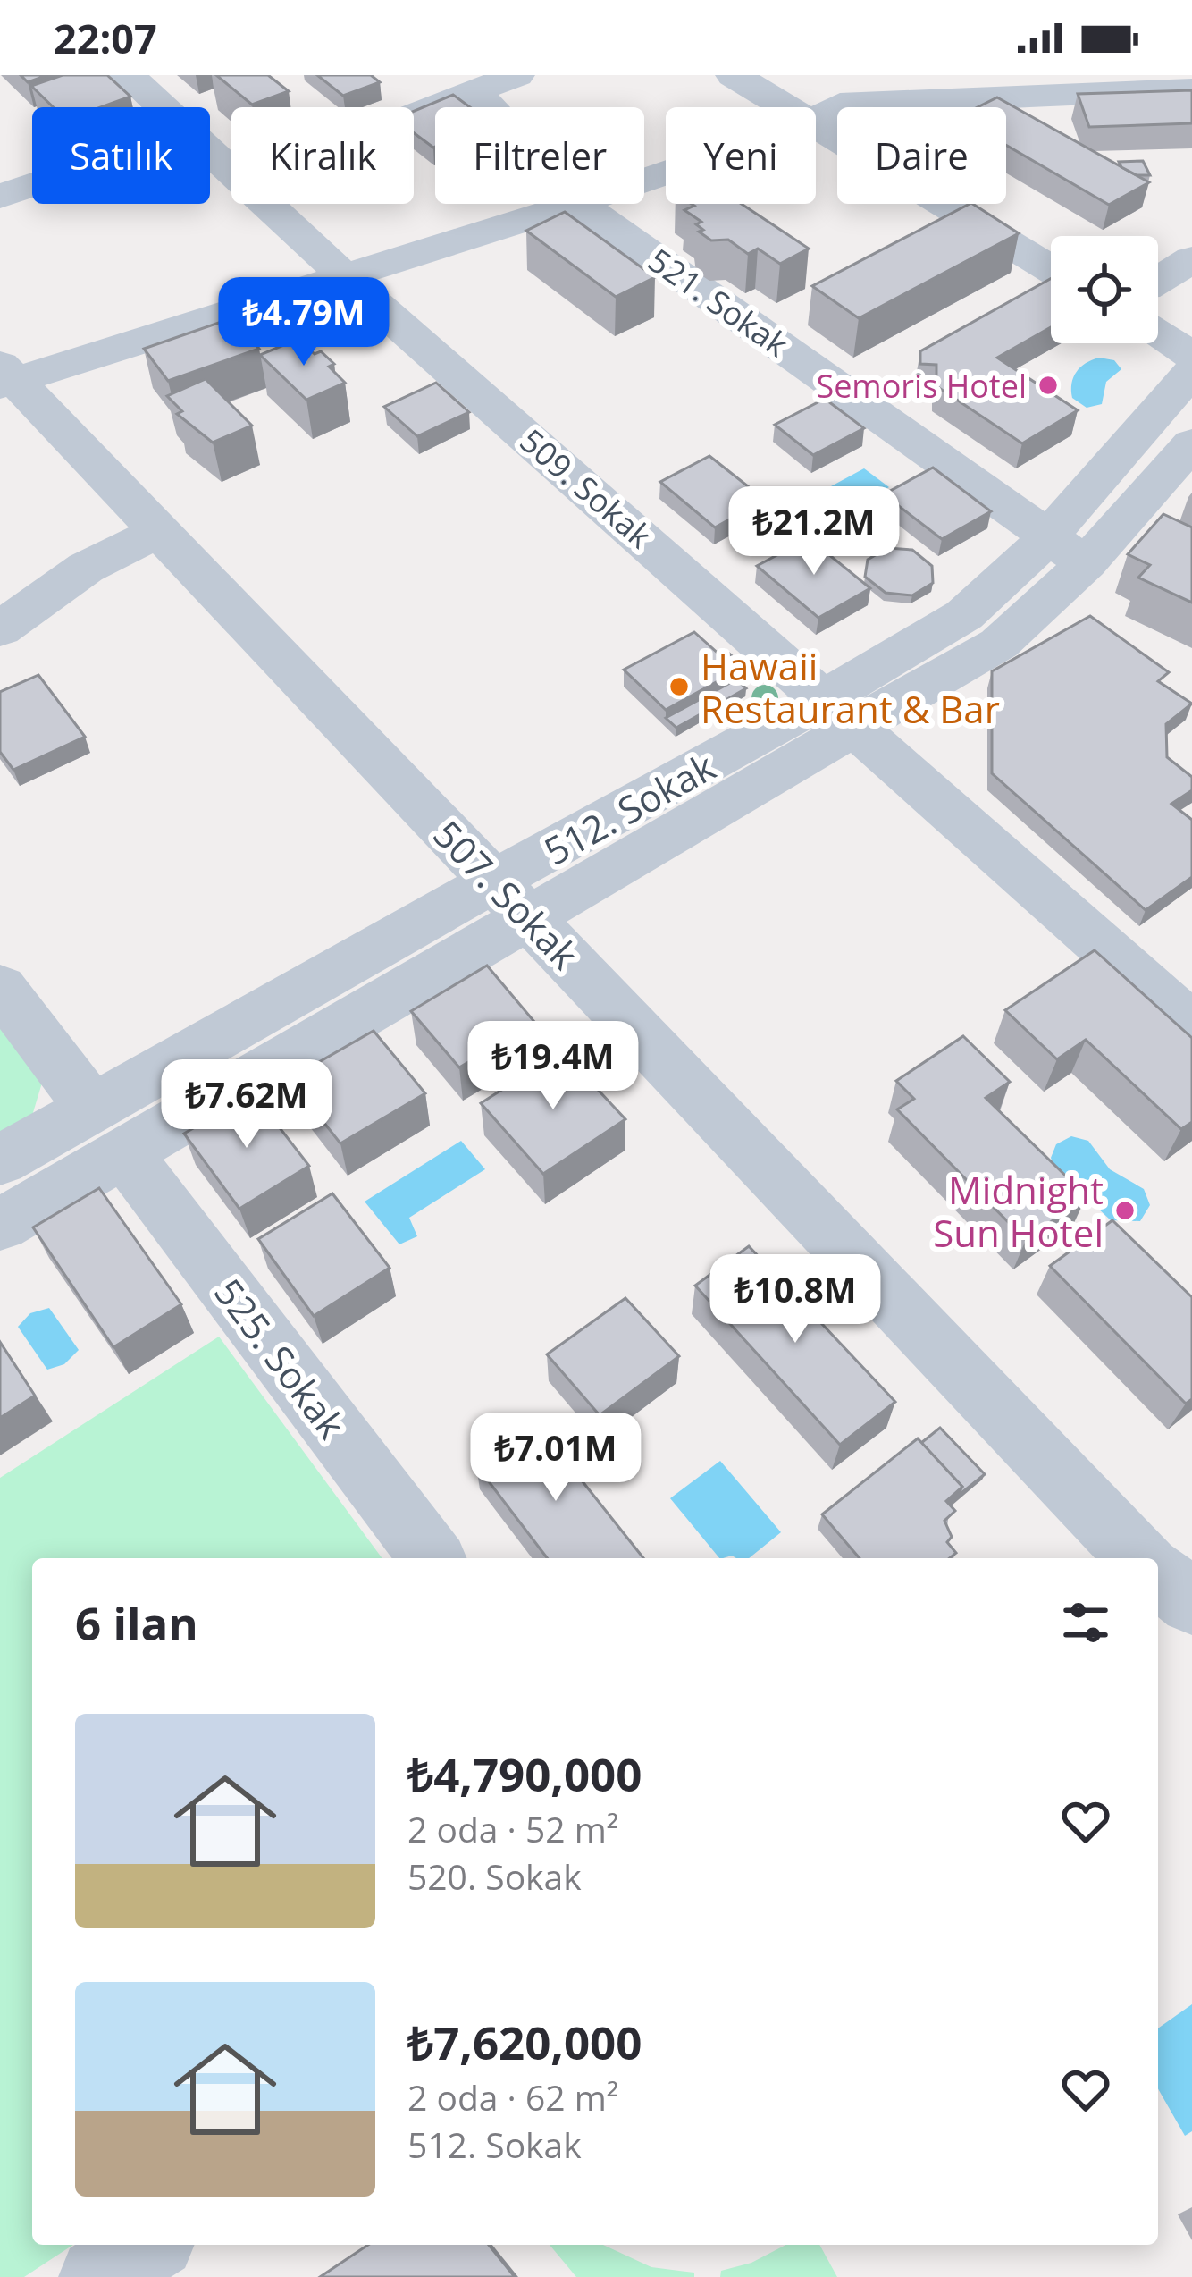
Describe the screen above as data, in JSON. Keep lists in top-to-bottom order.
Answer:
{
  "streets": {
    "street": [
      "521. Sokak",
      "509. Sokak",
      "512. Sokak",
      "507. Sokak",
      "525. Sokak"
    ]
  },
  "crossings": [
    ["521. Sokak", "512. Sokak"],
    ["509. Sokak", "512. Sokak"],
    ["512. Sokak", "507. Sokak"],
    ["512. Sokak", "525. Sokak"]
  ],
  "places": ["Semoris Hotel", "Hawaii Restaurant & Bar", "Midnight Sun Hotel"],
  "page": {
    "status": "22:07",
    "chip": [
      "Satılık",
      "Kiralık",
      "Filtreler",
      "Yeni",
      "Daire"
    ],
    "price": [
      "₺4.79M",
      "₺21.2M",
      "₺19.4M",
      "₺7.62M",
      "₺10.8M",
      "₺7.01M"
    ],
    "heading": "6 ilan",
    "list": [
      {
        "name": "₺4,790,000",
        "note": "2 oda · 52 m² · 520. Sokak"
      },
      {
        "name": "₺7,620,000",
        "note": "2 oda · 62 m² · 512. Sokak"
      }
    ]
  }
}
